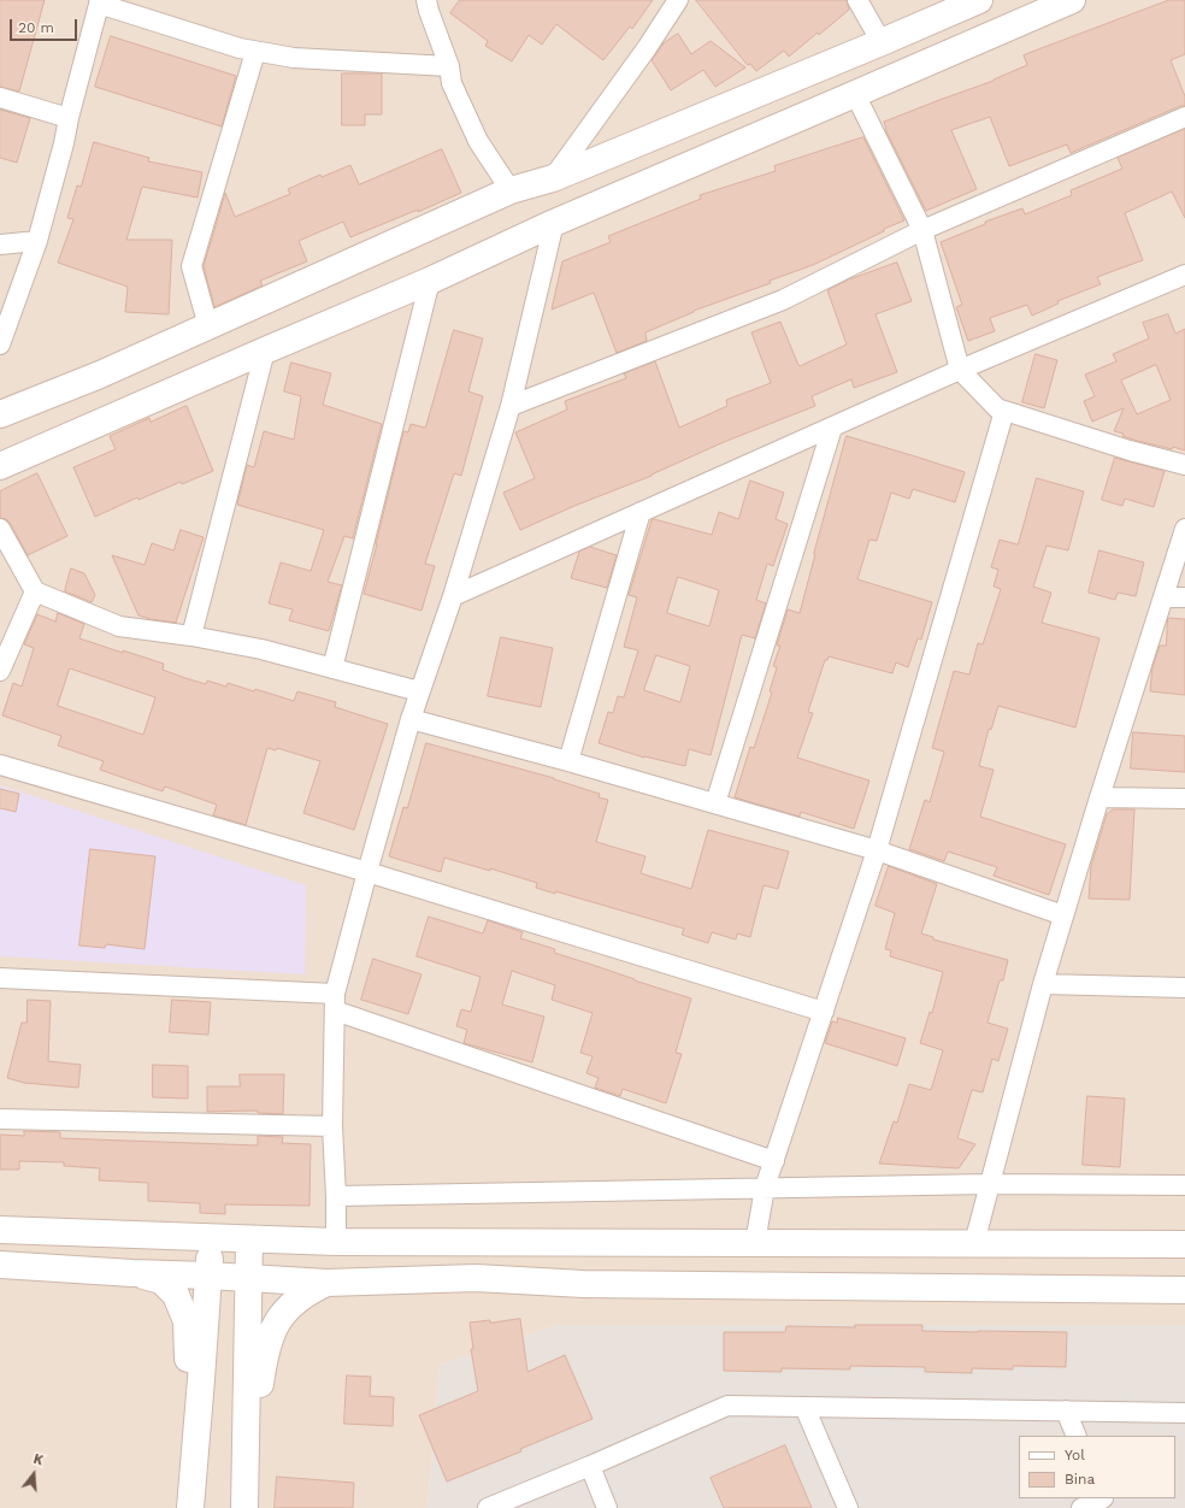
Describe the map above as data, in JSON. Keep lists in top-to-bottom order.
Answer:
{
  "legend": ["Yol", "Bina"],
  "scale_bar": "20 m",
  "north": "top"
}
